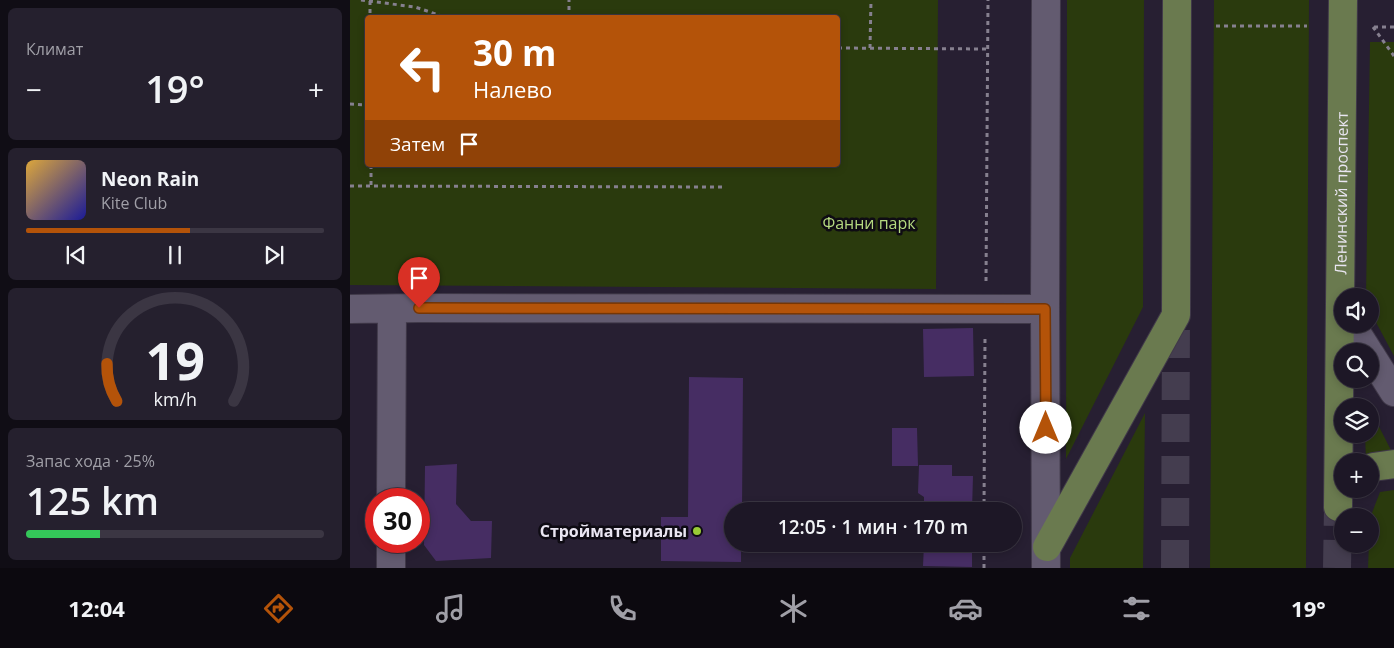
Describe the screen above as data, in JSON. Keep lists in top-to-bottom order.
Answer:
{
  "streets": {
    "main road": ["Ленинский проспект"]
  },
  "parks": ["Фанни парк"],
  "places": ["Стройматериалы"],
  "page": {
    "tile": [
      "Климат",
      ["Запас хода · 25%", "125 km"]
    ],
    "turn": ["30 m", "Налево"],
    "heat": ["−", "19°", "+"],
    "then": "Затем",
    "song": ["Neon Rain", "Kite Club"],
    "map_buttons": ["+", "−"],
    "limit": "30",
    "trip": "12:05 · 1 мин · 170 m",
    "tabs": ["12:04", "19°"],
    "gauge": ["19", "km/h"]
  }
}
